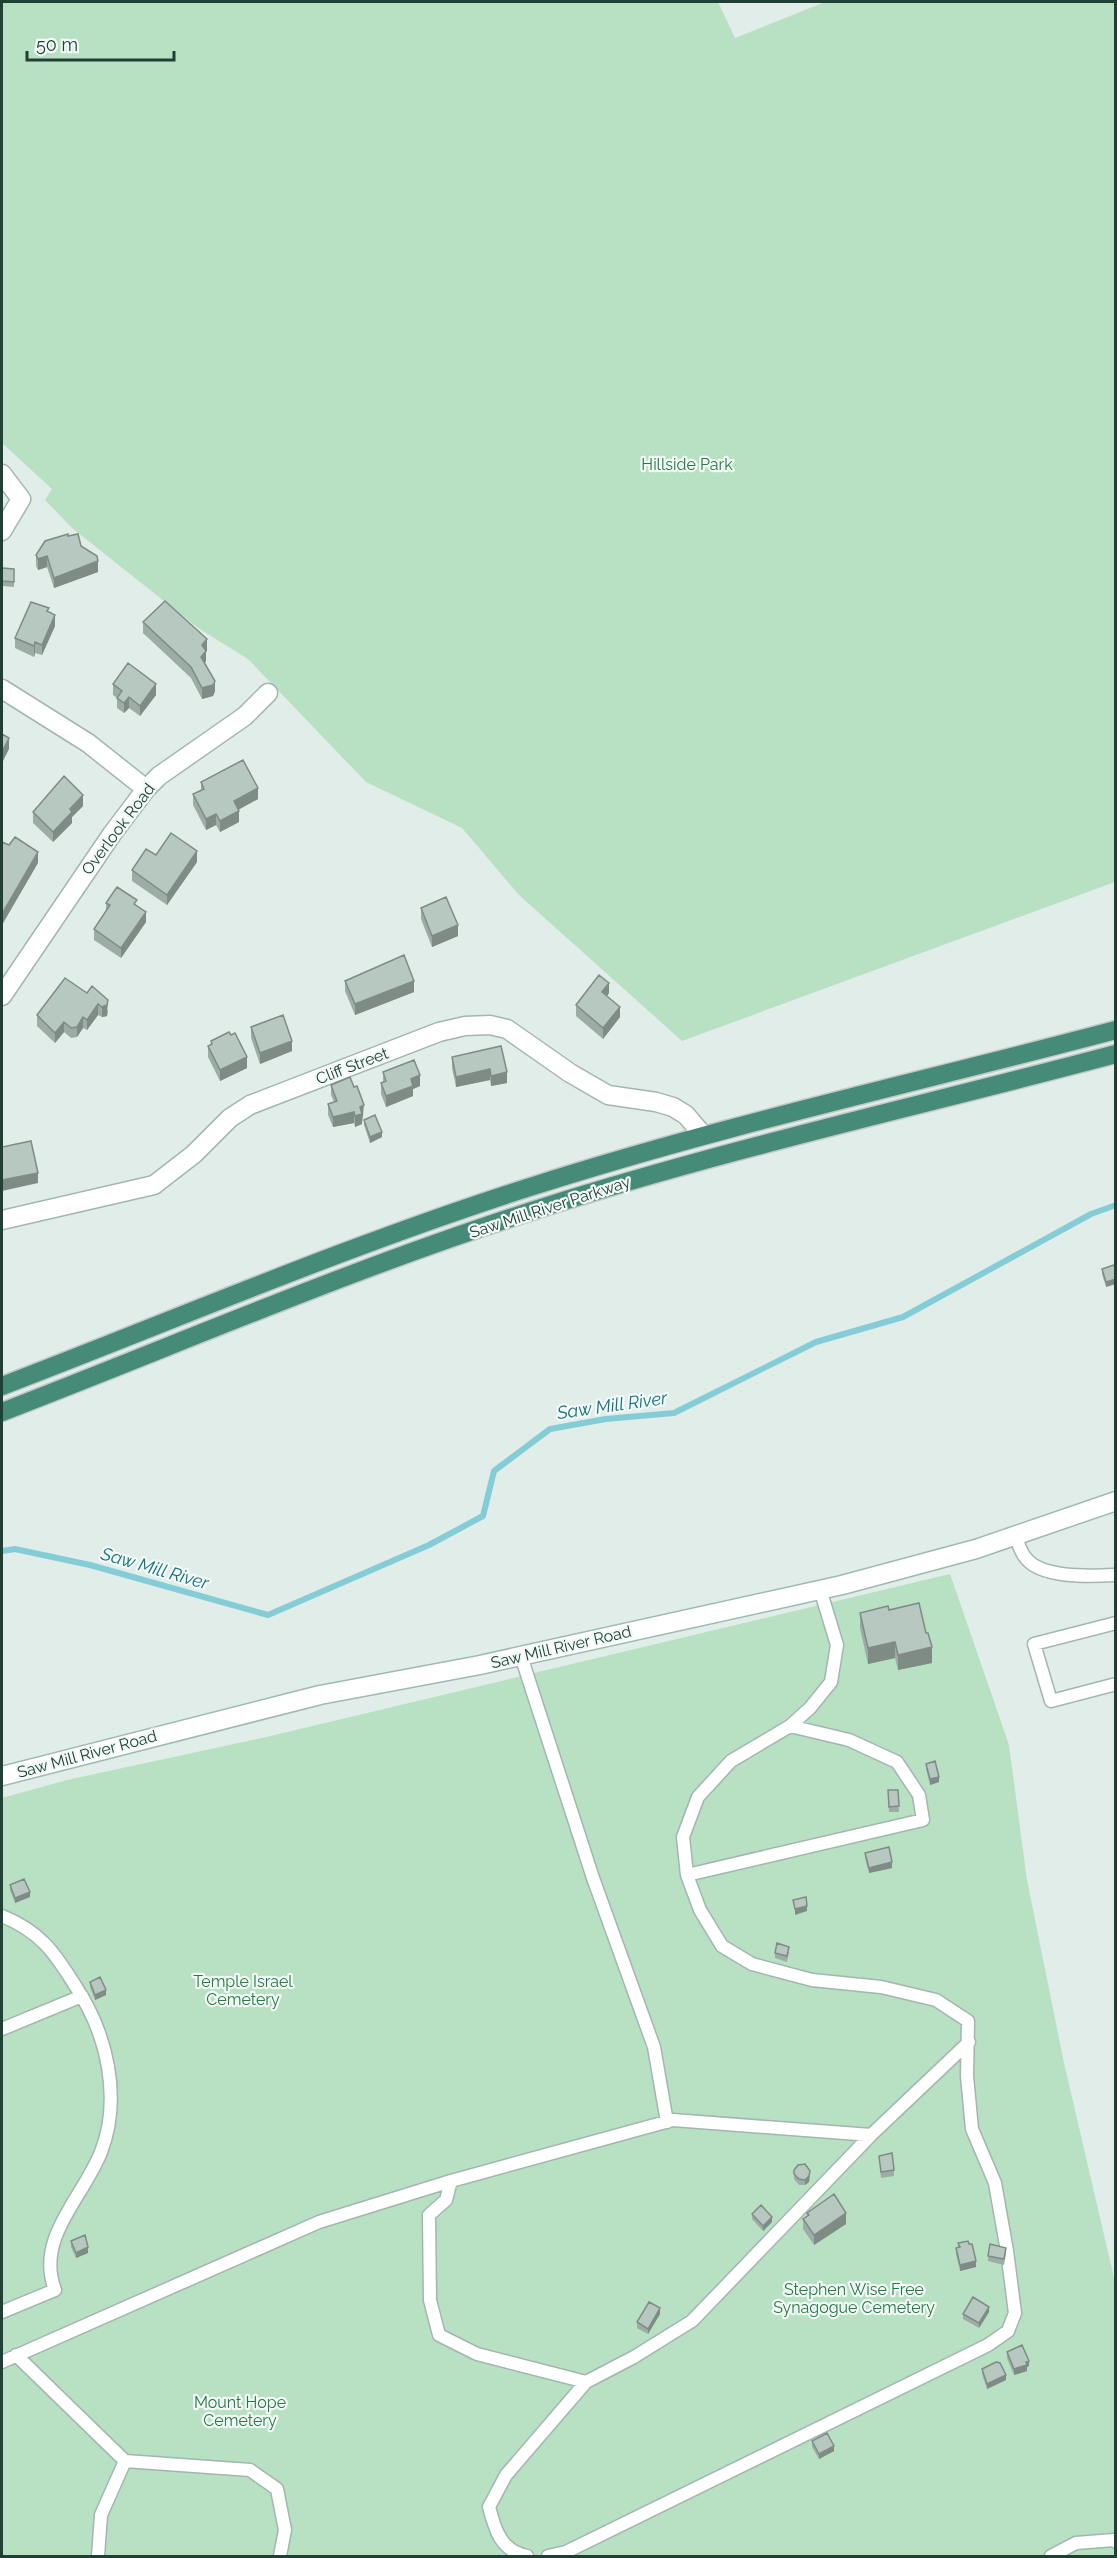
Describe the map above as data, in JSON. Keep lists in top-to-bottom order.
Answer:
{
  "streets": {
    "highway": ["Saw Mill River Parkway"],
    "street": ["Overlook Road", "Cliff Street", "Saw Mill River Road"]
  },
  "crossings": [
    ["Cliff Street", "Saw Mill River Parkway"]
  ],
  "water": ["Saw Mill River"],
  "parks": [
    "Hillside Park",
    "Temple Israel Cemetery",
    "Stephen Wise Free Synagogue Cemetery",
    "Mount Hope Cemetery"
  ],
  "scale_bar": "50 m"
}
